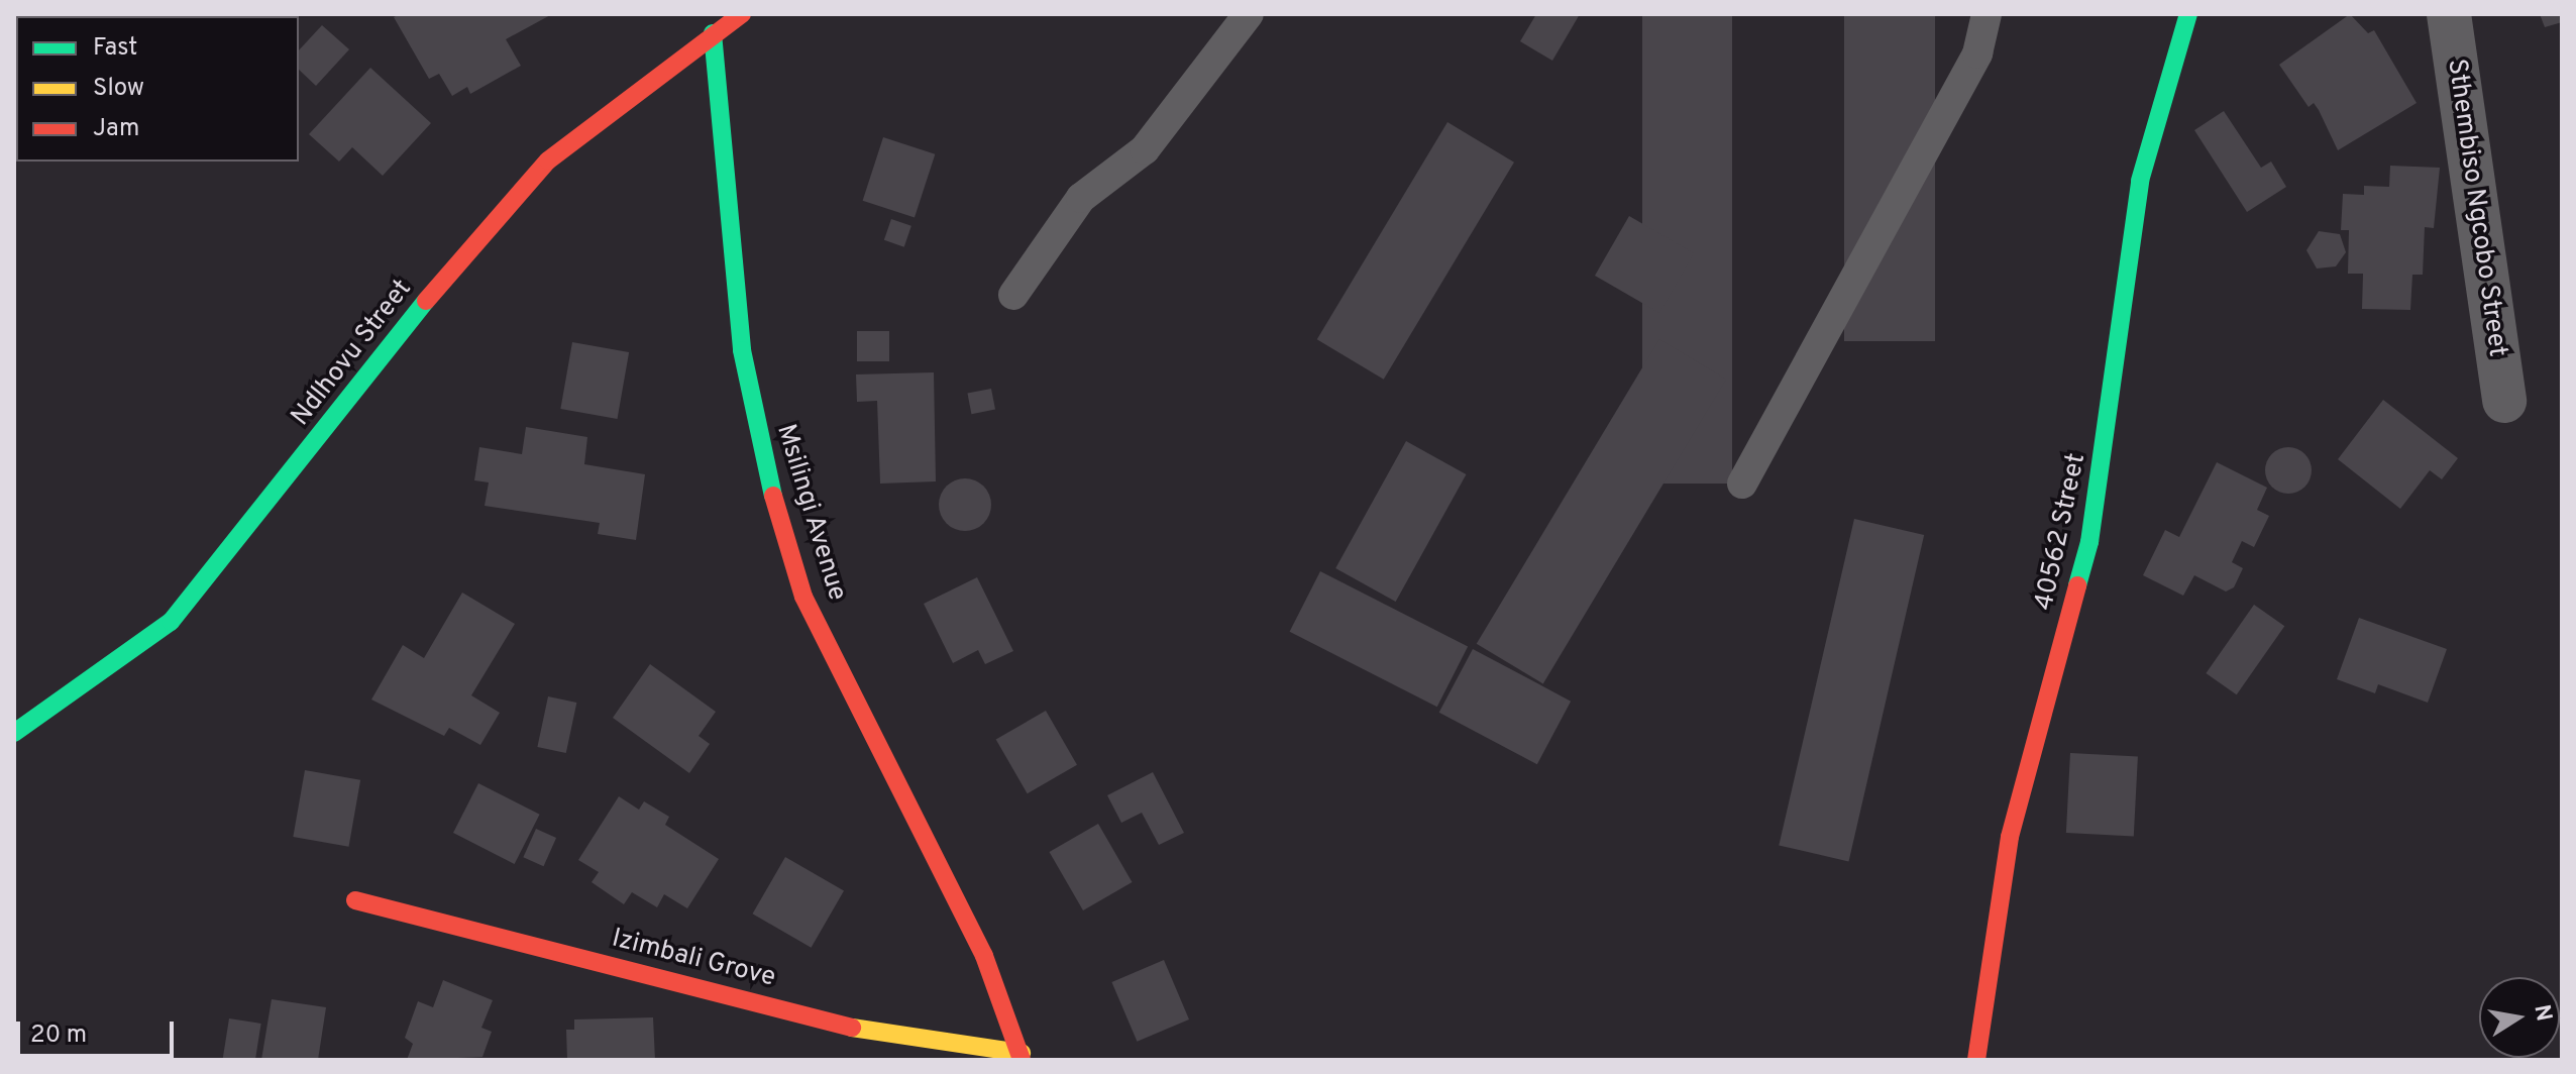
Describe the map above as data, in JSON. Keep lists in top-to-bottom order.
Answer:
{
  "streets": {
    "street": [
      "Sthembiso Ngcobo Street",
      "Ndlhovu Street",
      "Msilingi Avenue",
      "40562 Street",
      "Izimbali Grove"
    ]
  },
  "crossings": [
    ["Ndlhovu Street", "Msilingi Avenue"],
    ["Msilingi Avenue", "Izimbali Grove"]
  ],
  "legend": ["Fast", "Slow", "Jam"],
  "scale_bar": "20 m",
  "north": "right"
}
